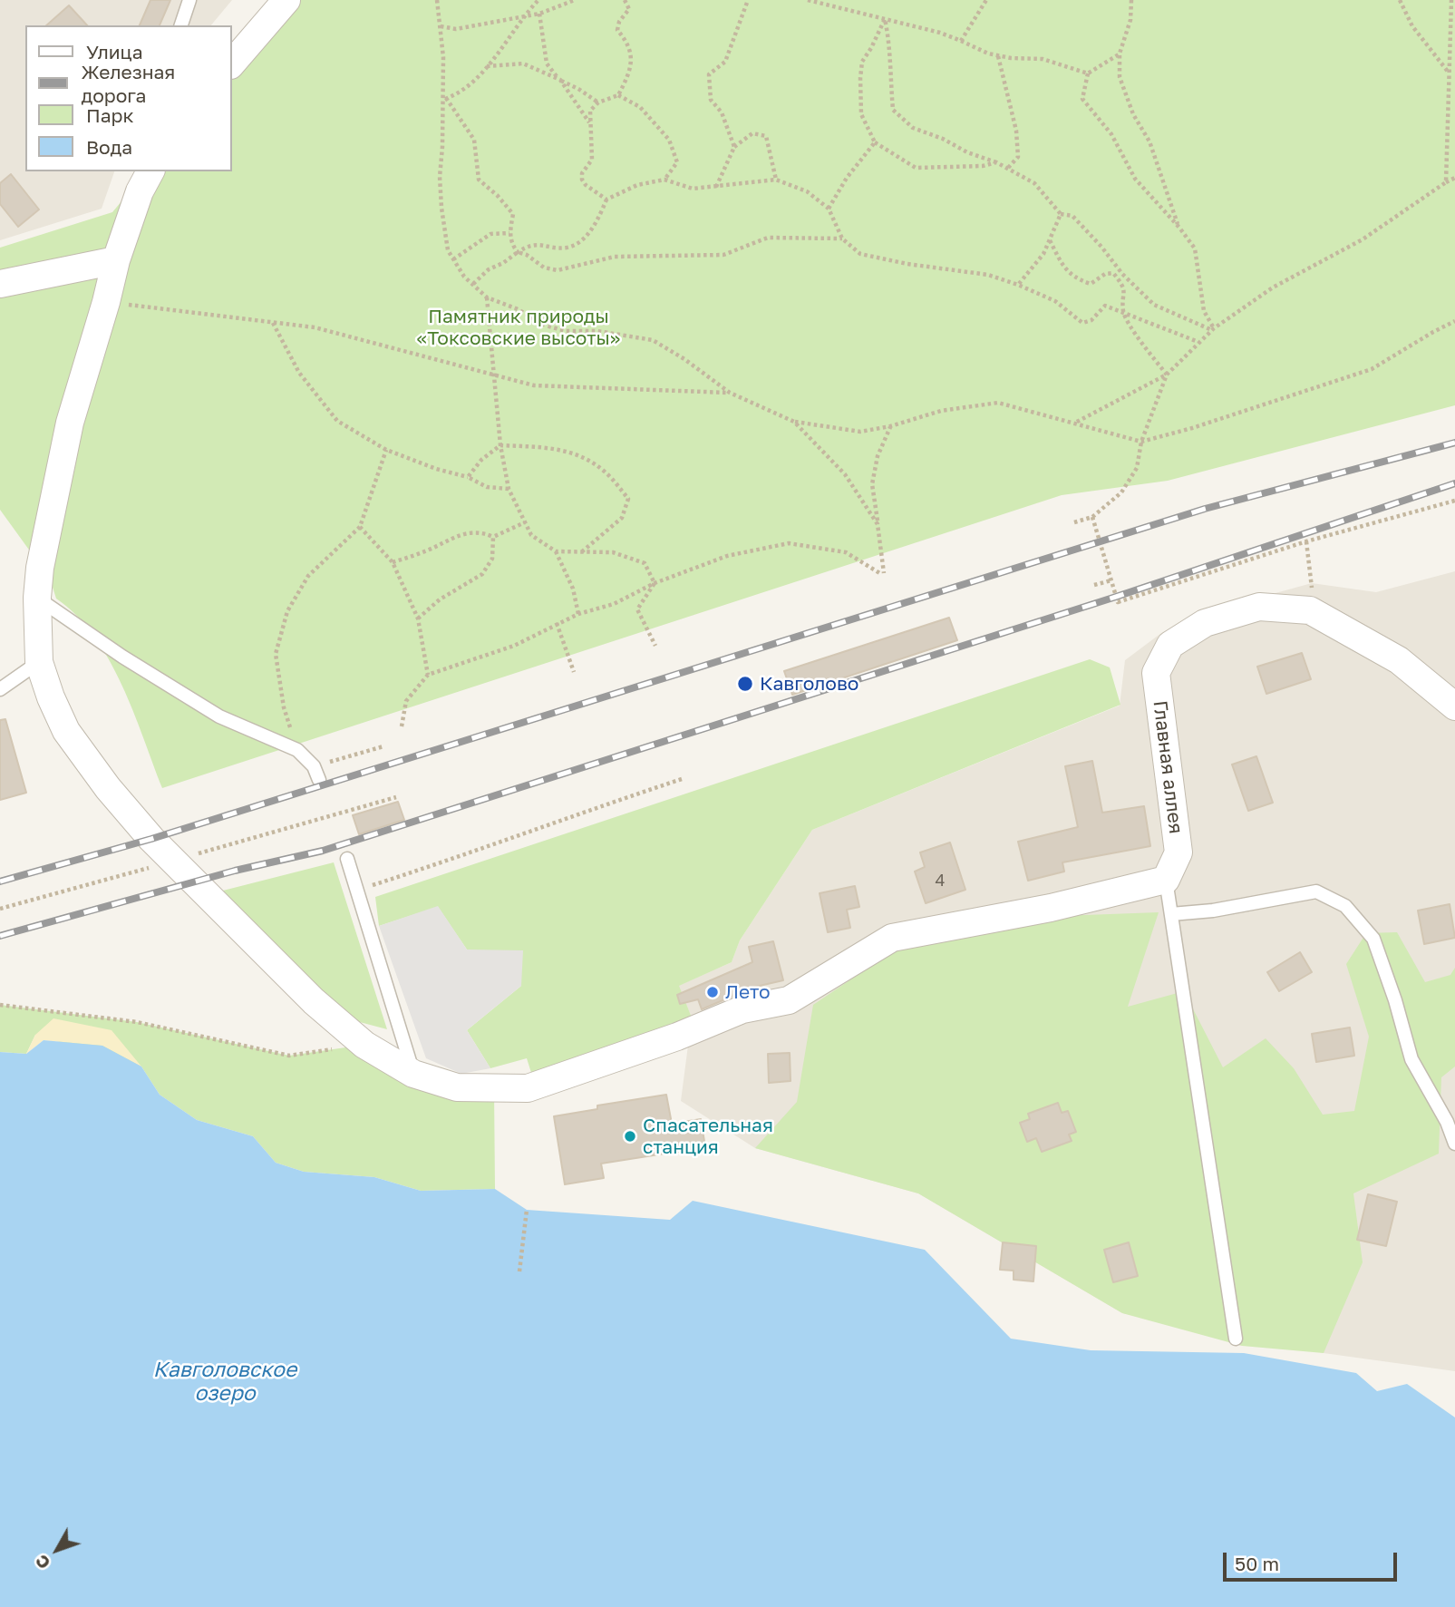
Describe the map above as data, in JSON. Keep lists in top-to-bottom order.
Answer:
{
  "streets": {
    "street": ["Главная аллея"]
  },
  "water": ["Кавголовское озеро"],
  "parks": ["Памятник природы «Токсовские высоты»"],
  "places": ["Кавголово", "Лето", "Спасательная станция"],
  "house_numbers": ["4"],
  "legend": [
    "Улица",
    "Железная дорога",
    "Парк",
    "Вода"
  ],
  "scale_bar": "50 m",
  "north": "bottom left"
}
